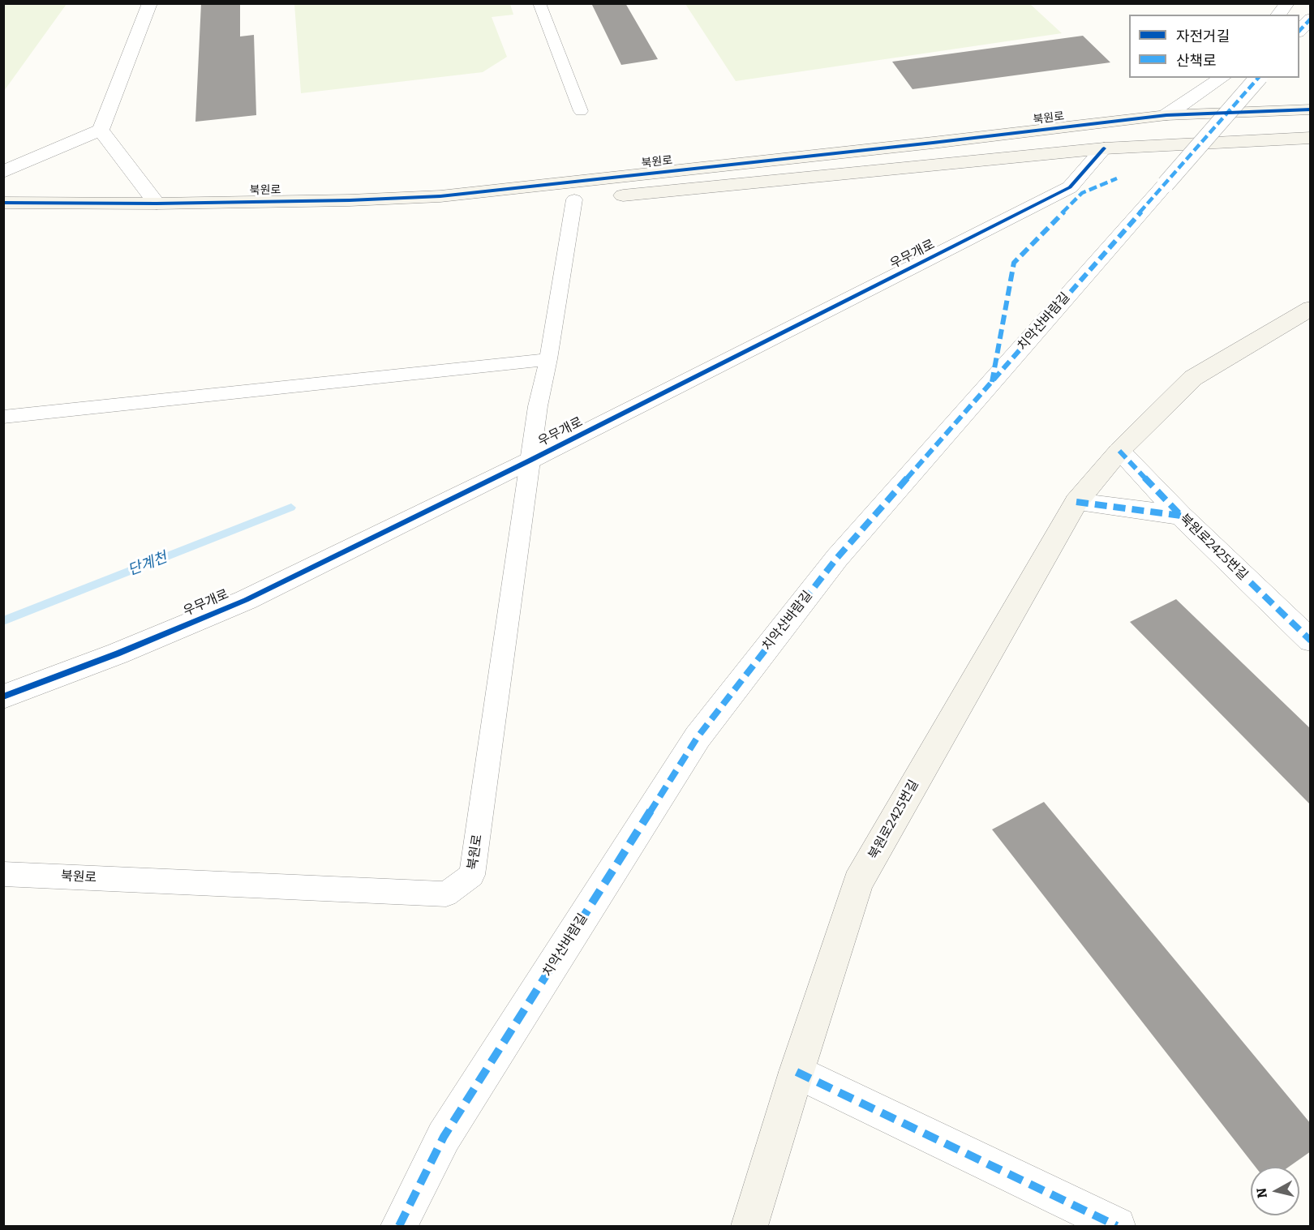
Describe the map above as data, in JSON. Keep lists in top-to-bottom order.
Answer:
{
  "streets": {
    "street": [
      "북원로",
      "우무개로",
      "치악산바람길",
      "북원로2425번길"
    ]
  },
  "crossings": [
    ["북원로", "우무개로"]
  ],
  "water": ["단계천"],
  "legend": ["자전거길", "산책로"],
  "north": "left"
}
